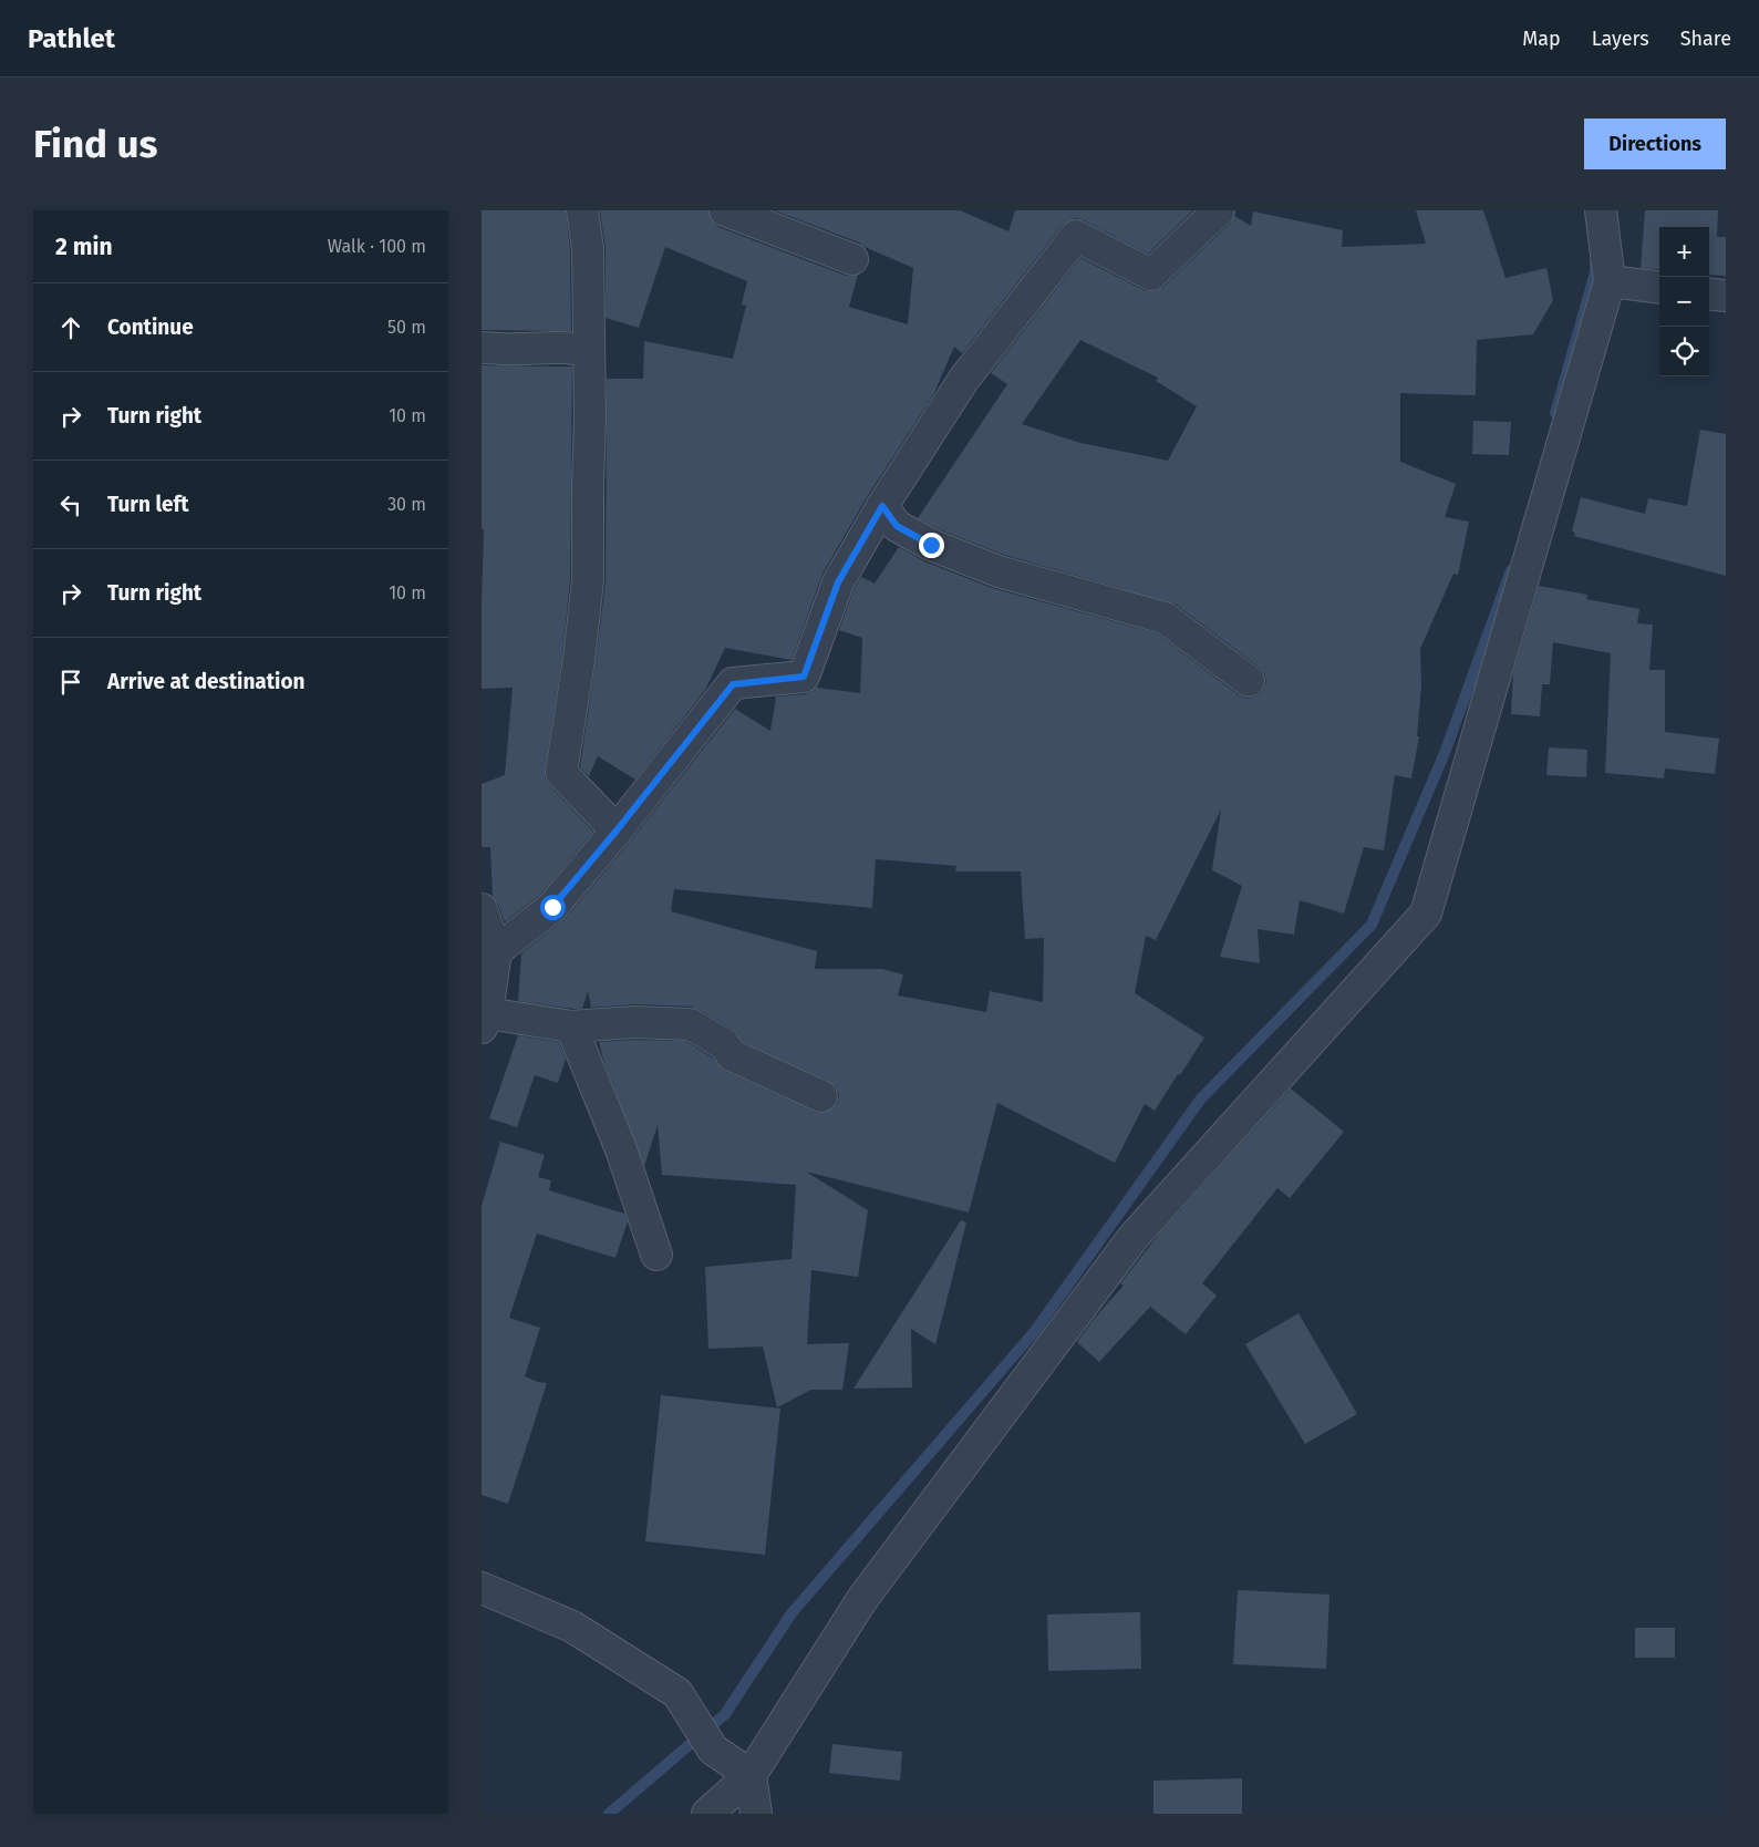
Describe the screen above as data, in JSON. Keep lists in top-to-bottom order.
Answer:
{
  "page": {
    "header": "Pathlet",
    "nav": ["Map", "Layers", "Share"],
    "buttons": "Directions",
    "title": "Find us",
    "heading": ["2 min", "Walk · 100 m"],
    "map_buttons": ["+", "−"],
    "list": [
      ["Continue", "50 m"],
      ["Turn right", "10 m"],
      ["Turn left", "30 m"],
      ["Turn right", "10 m"],
      "Arrive at destination"
    ]
  }
}
